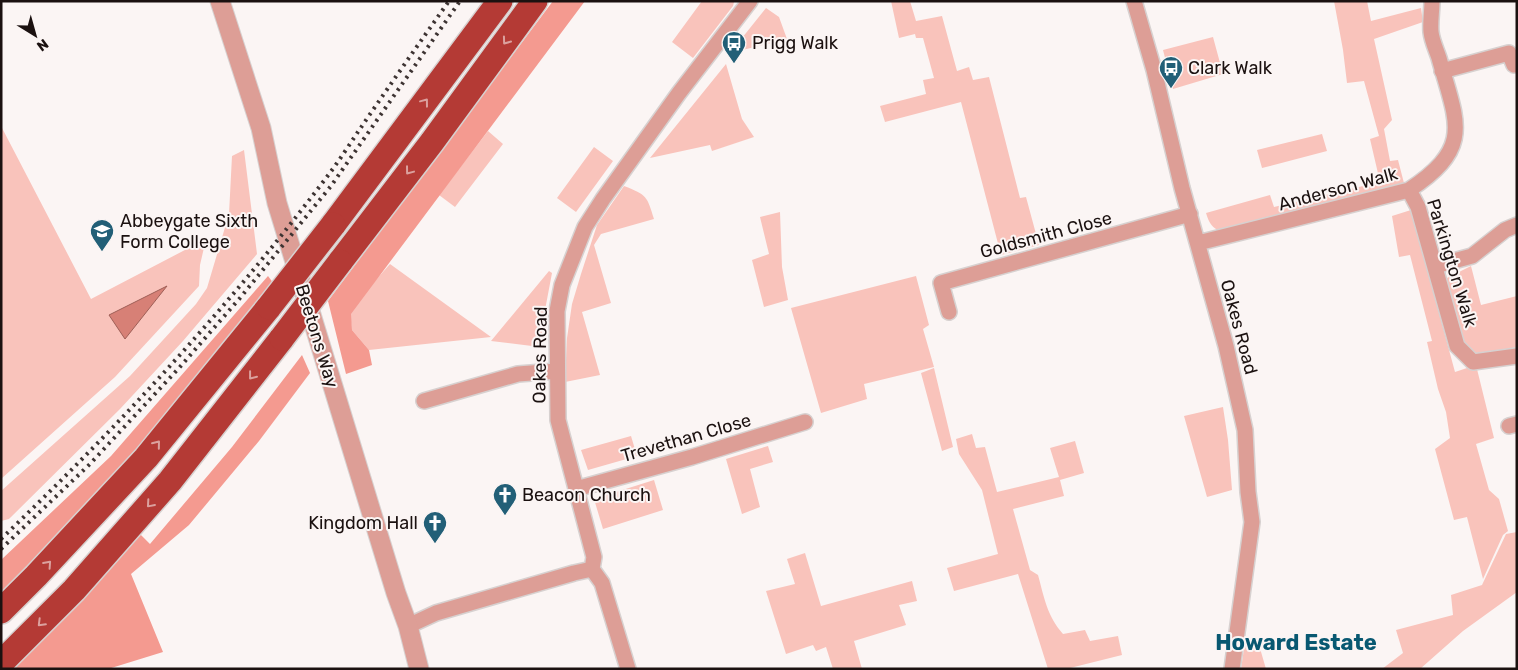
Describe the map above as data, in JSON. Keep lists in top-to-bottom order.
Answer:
{
  "streets": {
    "street": [
      "Anderson Walk",
      "Goldsmith Close",
      "Parkington Walk",
      "Oakes Road",
      "Beetons Way",
      "Trevethan Close"
    ]
  },
  "crossings": [
    ["Anderson Walk", "Parkington Walk"],
    ["Anderson Walk", "Oakes Road"],
    ["Goldsmith Close", "Oakes Road"],
    ["Oakes Road", "Trevethan Close"]
  ],
  "districts": ["Howard Estate"],
  "places": {
    "bus stop": ["Prigg Walk", "Clark Walk"],
    "school or university": ["Abbeygate Sixth Form College"],
    "church": ["Beacon Church", "Kingdom Hall"]
  },
  "north": "bottom right"
}
